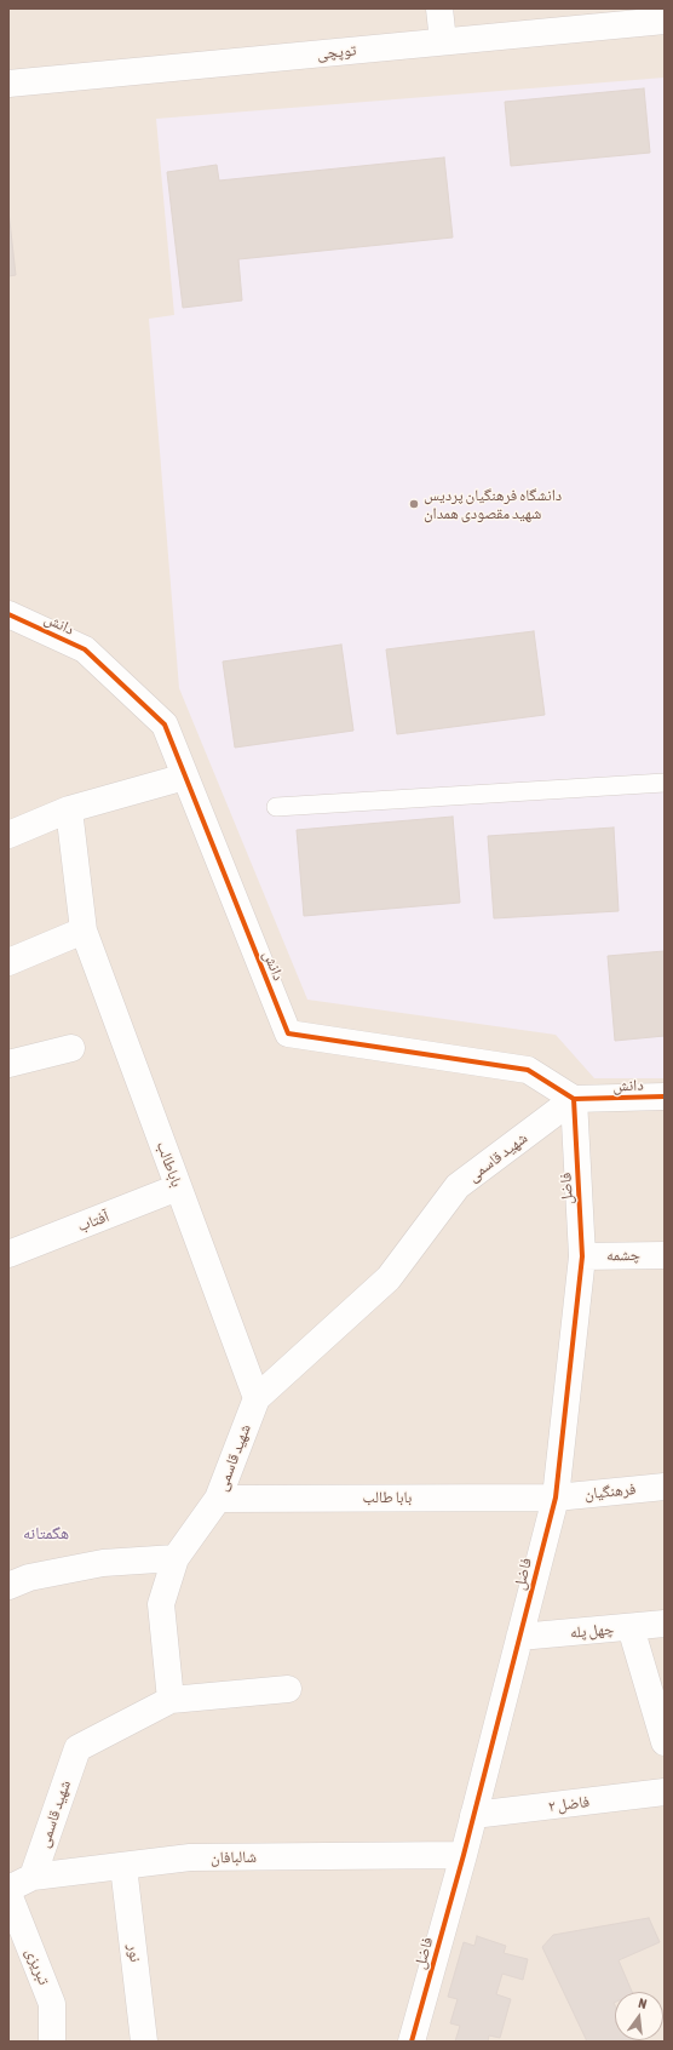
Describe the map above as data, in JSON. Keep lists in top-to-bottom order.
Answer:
{
  "streets": {
    "street": [
      "توپچی",
      "دانش",
      "شهید قاسمی",
      "باباطالب",
      "فاضل",
      "آفتاب",
      "چشمه",
      "فرهنگیان",
      "بابا طالب",
      "چهل پله",
      "فاضل ۲",
      "شالبافان",
      "نور",
      "تبریزی"
    ]
  },
  "crossings": [
    ["دانش", "شهید قاسمی"],
    ["دانش", "فاضل"],
    ["شهید قاسمی", "باباطالب"],
    ["شهید قاسمی", "فاضل"],
    ["شهید قاسمی", "بابا طالب"],
    ["شهید قاسمی", "شالبافان"],
    ["باباطالب", "آفتاب"],
    ["فاضل", "چشمه"],
    ["فاضل", "فرهنگیان"],
    ["فاضل", "بابا طالب"],
    ["فاضل", "چهل پله"],
    ["فاضل", "فاضل ۲"],
    ["فاضل", "شالبافان"],
    ["فرهنگیان", "بابا طالب"],
    ["شالبافان", "نور"]
  ],
  "districts": ["هگمتانه"],
  "places": ["دانشگاه فرهنگیان پردیس شهید مقصودی همدان"],
  "north": "top"
}
